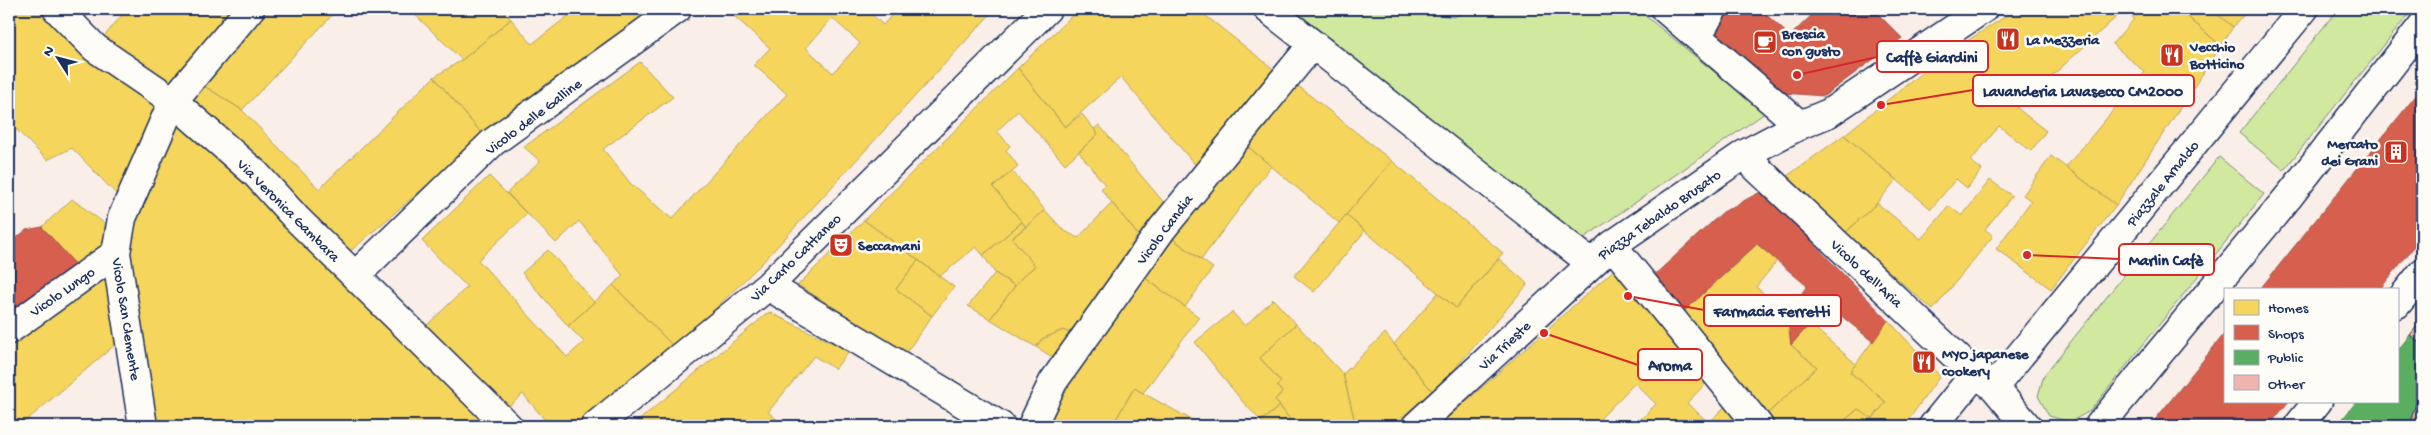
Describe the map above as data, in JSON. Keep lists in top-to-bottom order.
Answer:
{
  "streets": {
    "street": [
      "Vicolo delle Galline",
      "Piazzale Arnaldo",
      "Via Veronica Gambara",
      "Piazza Tebaldo Brusato",
      "Vicolo Candia",
      "Via Carlo Cattaneo",
      "Vicolo dell'Aria",
      "Vicolo Lungo",
      "Vicolo San Clemente",
      "Via Trieste"
    ]
  },
  "crossings": [
    ["Vicolo delle Galline", "Via Veronica Gambara"],
    ["Piazzale Arnaldo", "Vicolo dell'Aria"],
    ["Via Veronica Gambara", "Vicolo San Clemente"],
    ["Piazza Tebaldo Brusato", "Vicolo Candia"],
    ["Piazza Tebaldo Brusato", "Vicolo dell'Aria"],
    ["Piazza Tebaldo Brusato", "Via Trieste"],
    ["Vicolo Lungo", "Vicolo San Clemente"]
  ],
  "places": {
    "restaurant": ["La Mezzeria", "Vecchio Botticino", "MYO japanese cookery"],
    "cafe": ["Brescia con gusto"],
    "other": [
      "Caffè Giardini",
      "Lavanderia Lavasecco CM2000",
      "Marlin Cafè",
      "Farmacia Ferretti",
      "Aroma"
    ],
    "building": ["Mercato dei Grani"],
    "theatre": ["Seccamani"]
  },
  "legend": [
    "Homes",
    "Shops",
    "Public",
    "Other"
  ],
  "north": "top left"
}
